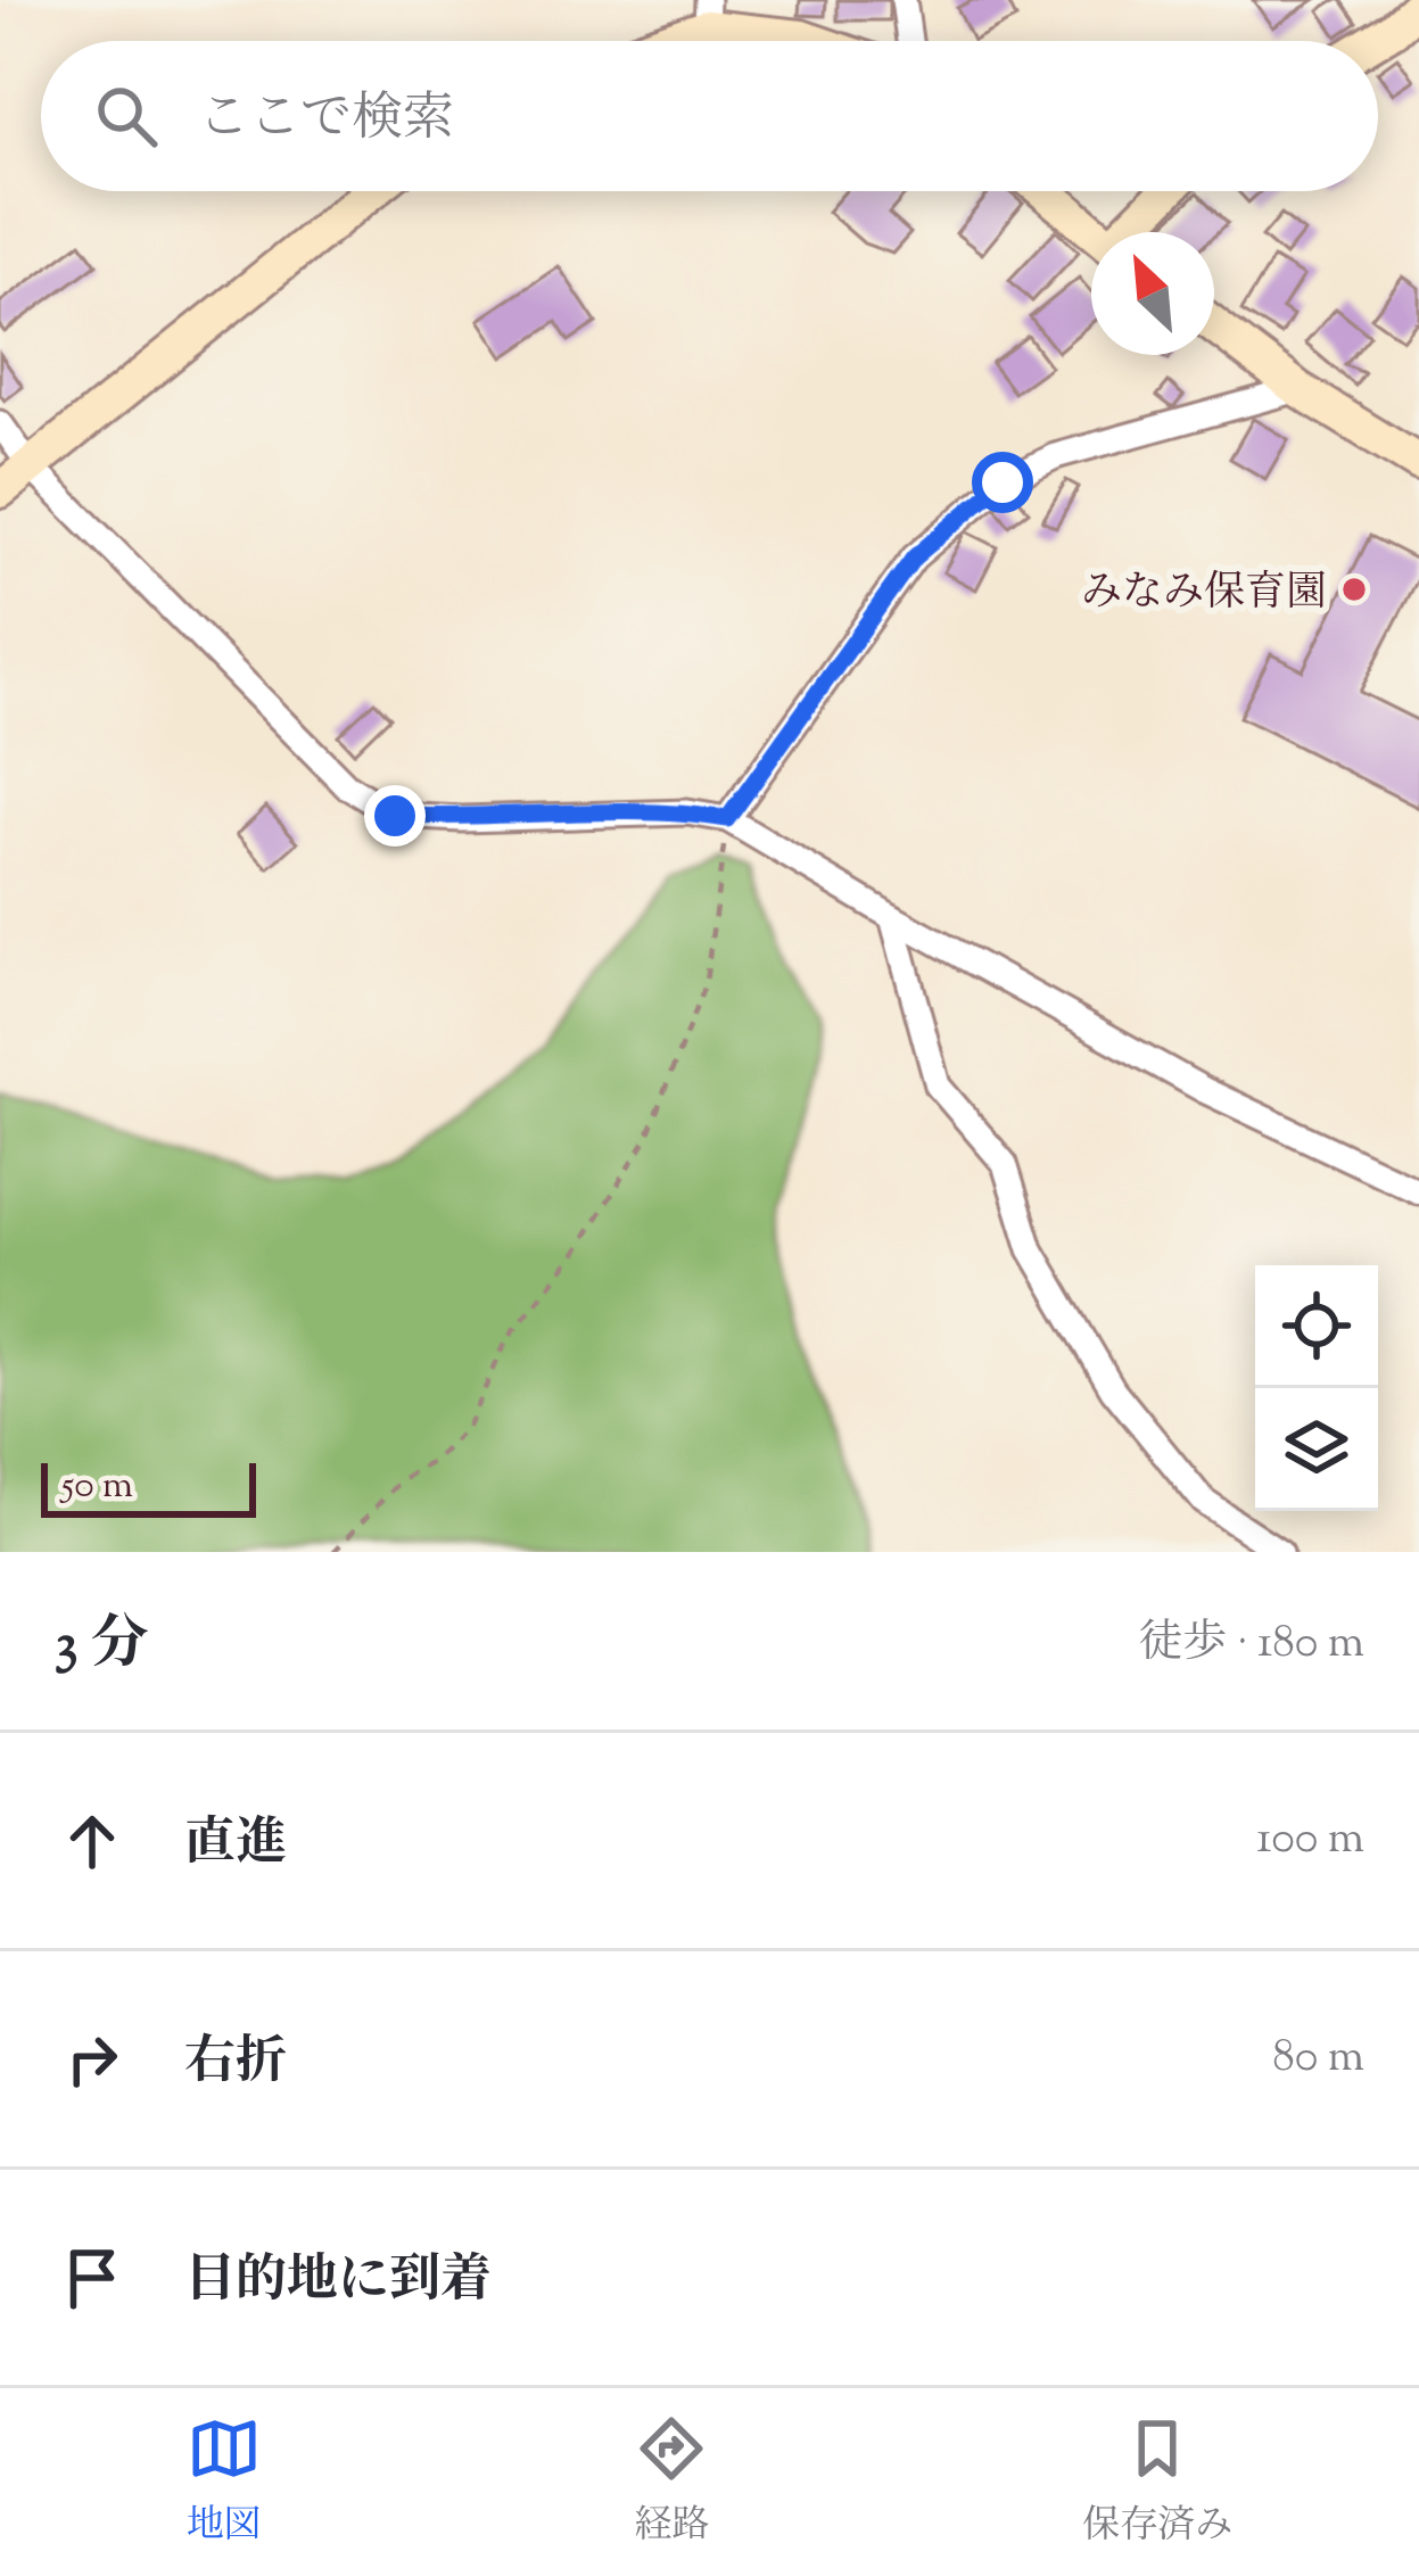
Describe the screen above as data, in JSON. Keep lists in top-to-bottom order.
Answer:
{
  "places": ["みなみ保育園"],
  "scale_bar": "50 m",
  "north": "top left",
  "page": {
    "search": "ここで検索",
    "scale": "50 m",
    "heading": ["3 分", "徒歩 · 180 m"],
    "list": [
      ["直進", "100 m"],
      ["右折", "80 m"],
      "目的地に到着"
    ],
    "nav": ["地図", "経路", "保存済み"]
  }
}
